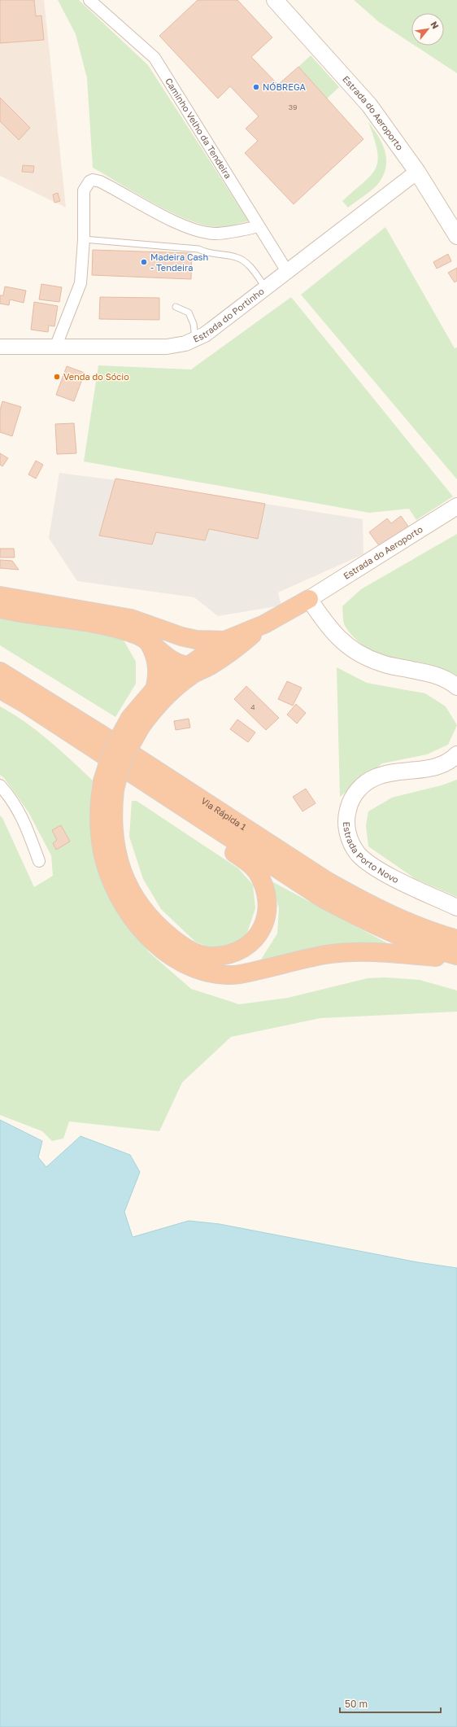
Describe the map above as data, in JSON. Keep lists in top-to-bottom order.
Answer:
{
  "streets": {
    "highway": ["Via Rápida 1"],
    "main road": ["Estrada do Aeroporto", "Estrada Porto Novo"],
    "street": ["Caminho Velho da Tendeira", "Estrada do Portinho"]
  },
  "crossings": [
    ["Estrada do Aeroporto", "Estrada do Portinho"],
    ["Caminho Velho da Tendeira", "Estrada do Portinho"]
  ],
  "places": ["NÓBREGA", "Madeira Cash - Tendeira", "Venda do Sócio"],
  "house_numbers": ["39", "4"],
  "scale_bar": "50 m",
  "north": "top right"
}
